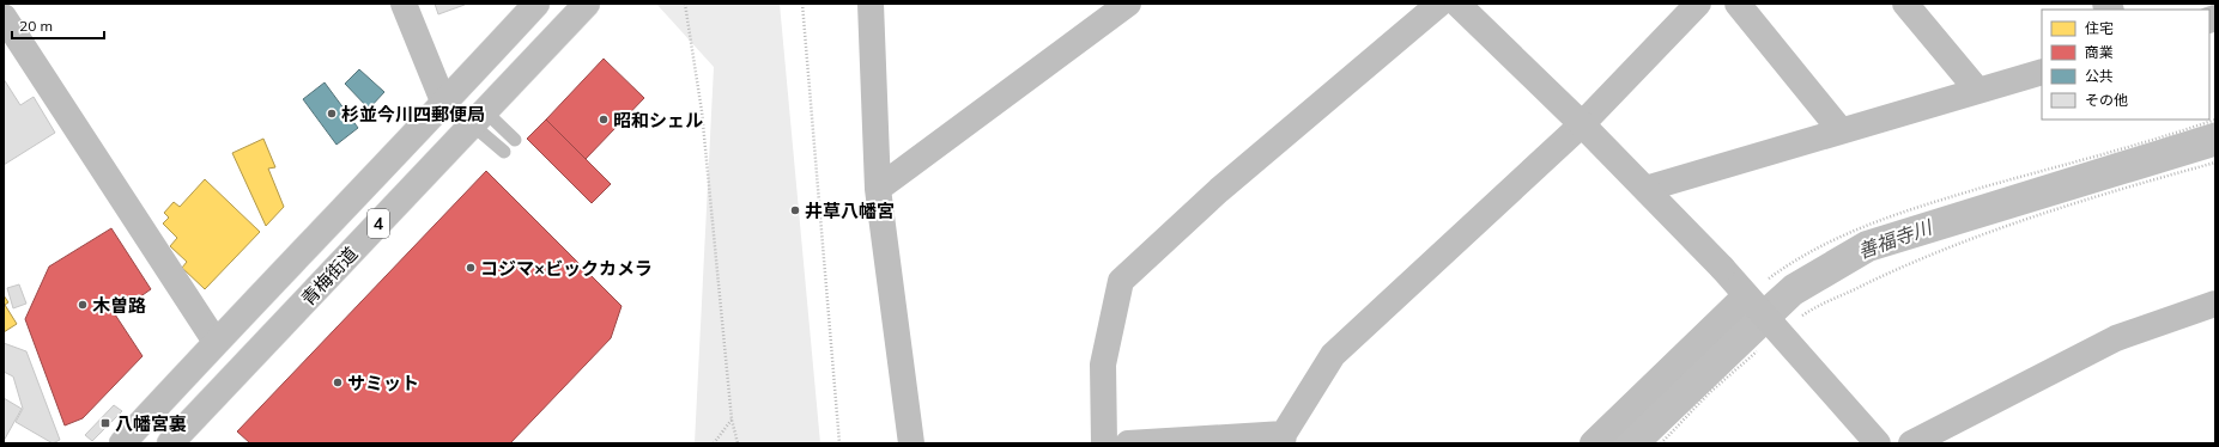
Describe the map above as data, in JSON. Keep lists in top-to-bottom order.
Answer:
{
  "streets": {
    "street": ["4", "青梅街道"]
  },
  "water": ["善福寺川"],
  "places": {
    "other": [
      "杉並今川四郵便局",
      "昭和シェル",
      "井草八幡宮",
      "コジマ×ビックカメラ",
      "木曽路",
      "サミット"
    ],
    "transit": ["八幡宮裏"]
  },
  "legend": [
    "住宅",
    "商業",
    "公共",
    "その他"
  ],
  "scale_bar": "20 m"
}
